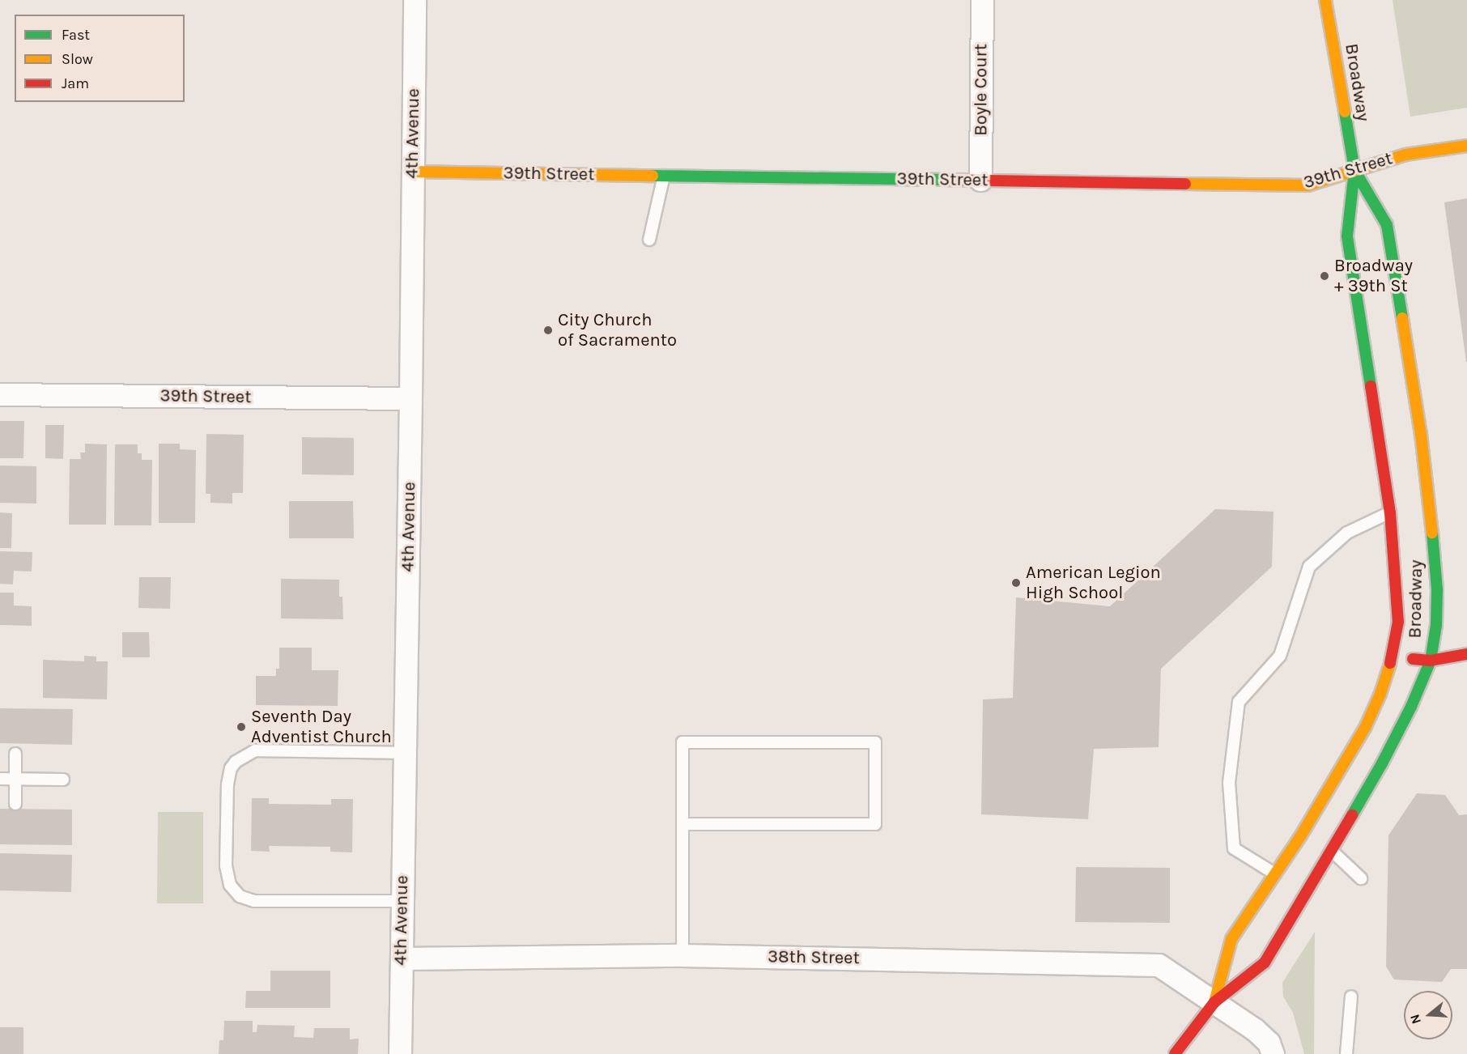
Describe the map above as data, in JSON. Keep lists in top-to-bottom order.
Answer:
{
  "streets": {
    "main road": ["Broadway", "39th Street"],
    "street": ["Boyle Court", "4th Avenue", "38th Street"]
  },
  "crossings": [
    ["Broadway", "39th Street"],
    ["Broadway", "38th Street"],
    ["Boyle Court", "39th Street"],
    ["4th Avenue", "39th Street"],
    ["4th Avenue", "38th Street"]
  ],
  "places": [
    "Broadway + 39th St",
    "City Church of Sacramento",
    "American Legion High School",
    "Seventh Day Adventist Church"
  ],
  "legend": ["Fast", "Slow", "Jam"],
  "north": "left"
}
